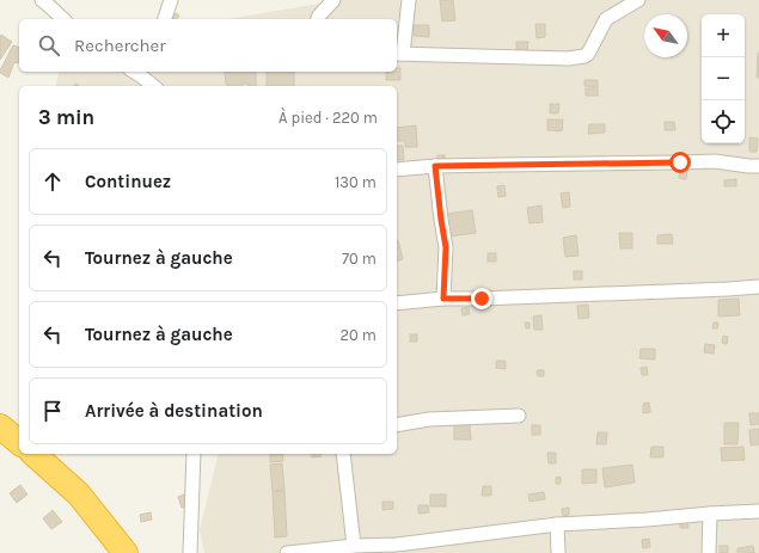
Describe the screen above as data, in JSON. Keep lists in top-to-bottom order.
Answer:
{
  "north": "top left",
  "page": {
    "map_buttons": ["+", "−"],
    "search": "Rechercher",
    "heading": ["3 min", "À pied · 220 m"],
    "list": [
      ["Continuez", "130 m"],
      ["Tournez à gauche", "70 m"],
      ["Tournez à gauche", "20 m"],
      "Arrivée à destination"
    ]
  }
}
